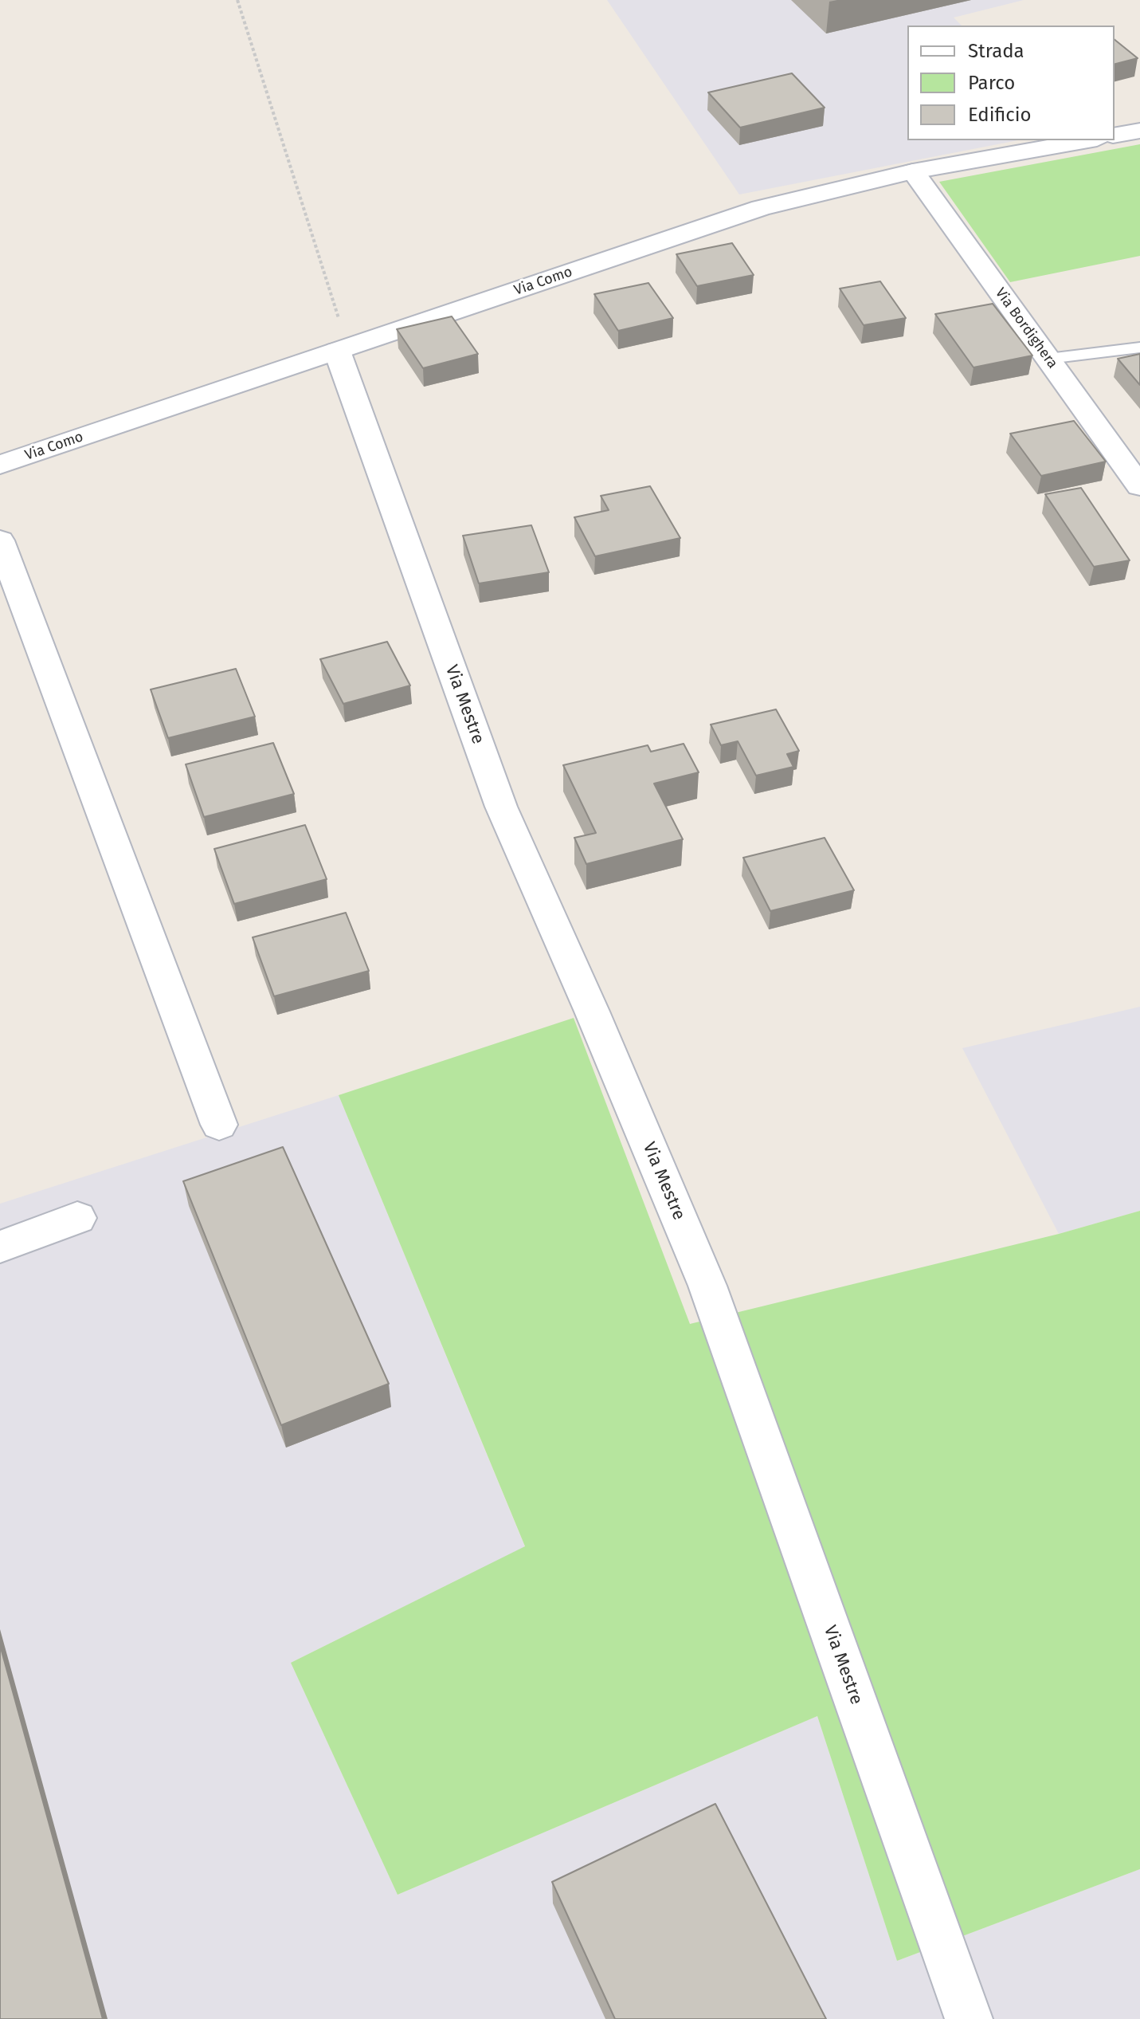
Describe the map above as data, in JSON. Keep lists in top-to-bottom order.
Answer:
{
  "streets": {
    "street": ["Via Como", "Via Bordighera", "Via Mestre"]
  },
  "crossings": [
    ["Via Como", "Via Bordighera"],
    ["Via Como", "Via Mestre"]
  ],
  "legend": ["Strada", "Parco", "Edificio"]
}
